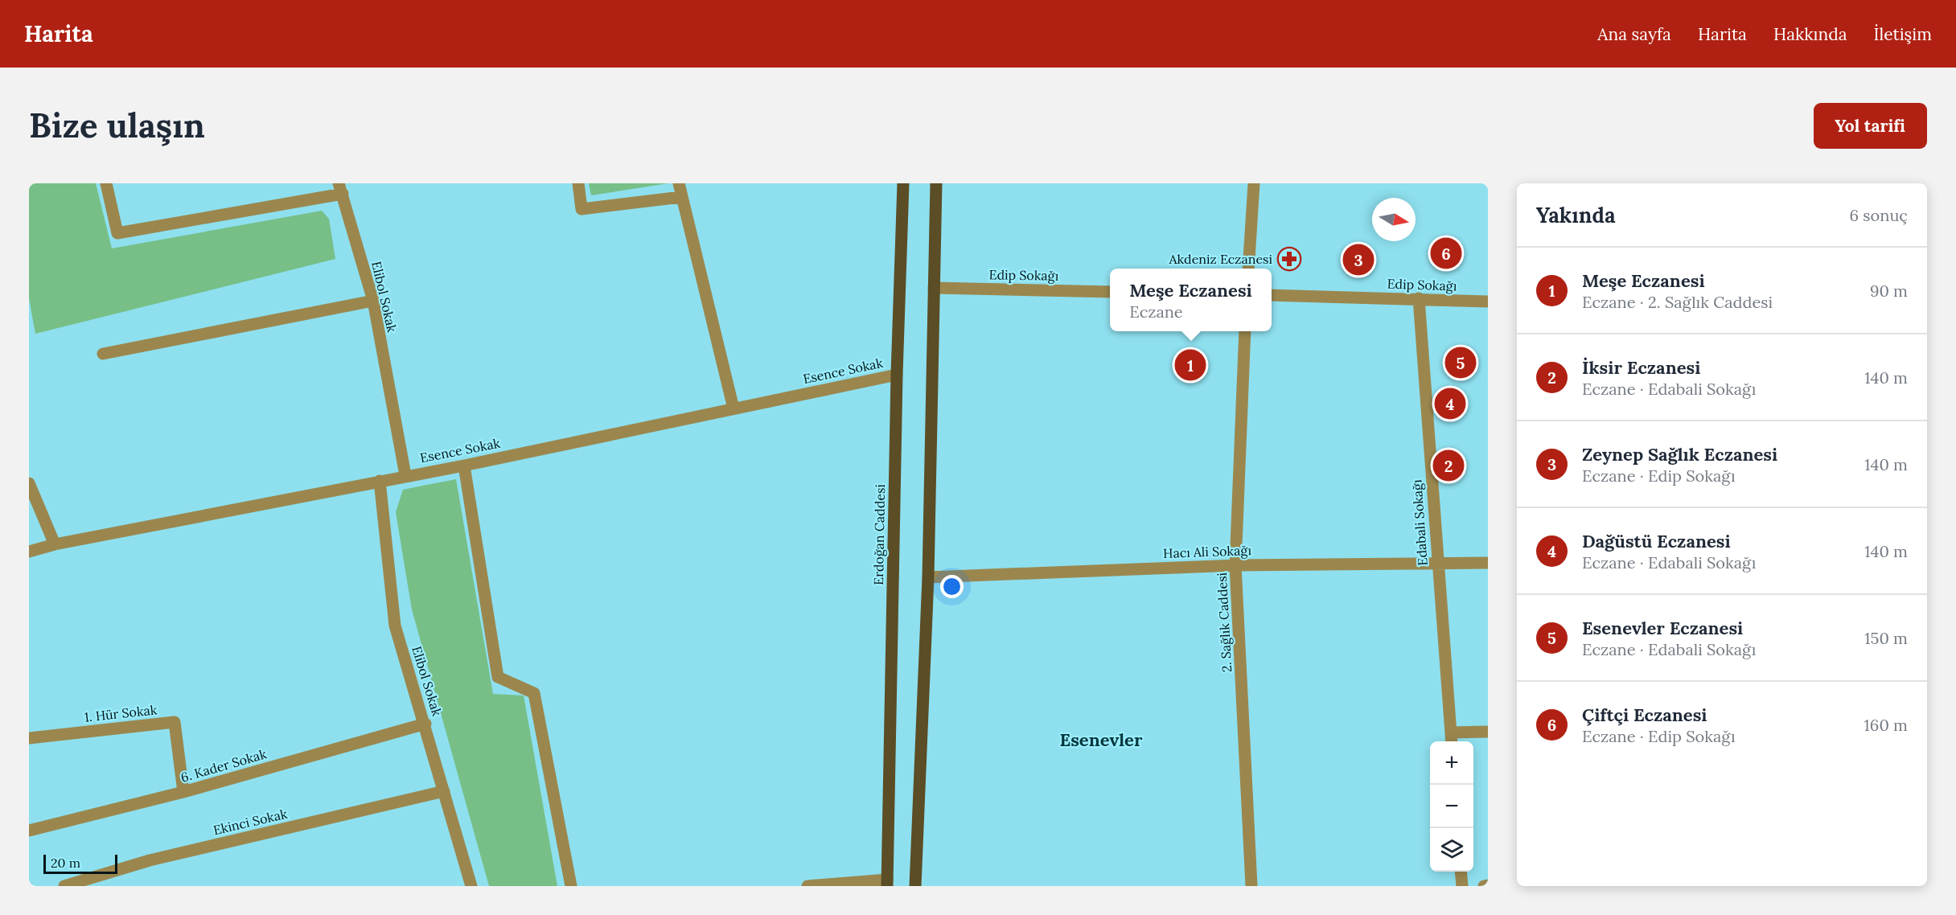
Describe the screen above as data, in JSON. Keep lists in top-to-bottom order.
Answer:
{
  "streets": {
    "main road": ["Erdoğan Caddesi"],
    "street": [
      "Edip Sokağı",
      "Elibol Sokak",
      "Esence Sokak",
      "Edabali Sokağı",
      "Hacı Ali Sokağı",
      "2. Sağlık Caddesi",
      "1. Hür Sokak",
      "6. Kader Sokak",
      "Ekinci Sokak"
    ]
  },
  "crossings": [
    ["Edip Sokağı", "Edabali Sokağı"],
    ["Elibol Sokak", "Esence Sokak"],
    ["Elibol Sokak", "6. Kader Sokak"],
    ["Elibol Sokak", "Ekinci Sokak"],
    ["Esence Sokak", "Erdoğan Caddesi"],
    ["Edabali Sokağı", "Hacı Ali Sokağı"],
    ["Hacı Ali Sokağı", "2. Sağlık Caddesi"],
    ["1. Hür Sokak", "6. Kader Sokak"]
  ],
  "districts": ["Esenevler"],
  "places": {
    "pharmacy": ["Akdeniz Eczanesi"]
  },
  "scale_bar": "20 m",
  "north": "right",
  "page": {
    "header": "Harita",
    "nav": [
      "Ana sayfa",
      "Harita",
      "Hakkında",
      "İletişim"
    ],
    "buttons": "Yol tarifi",
    "title": "Bize ulaşın",
    "heading": ["Yakında", "6 sonuç"],
    "pins": [
      "6",
      "3",
      "5",
      "1",
      "4",
      "2"
    ],
    "list": [
      {
        "mark": "1",
        "name": "Meşe Eczanesi",
        "note": "Eczane · 2. Sağlık Caddesi",
        "value": "90 m"
      },
      {
        "mark": "2",
        "name": "İksir Eczanesi",
        "note": "Eczane · Edabali Sokağı",
        "value": "140 m"
      },
      {
        "mark": "3",
        "name": "Zeynep Sağlık Eczanesi",
        "note": "Eczane · Edip Sokağı",
        "value": "140 m"
      },
      {
        "mark": "4",
        "name": "Dağüstü Eczanesi",
        "note": "Eczane · Edabali Sokağı",
        "value": "140 m"
      },
      {
        "mark": "5",
        "name": "Esenevler Eczanesi",
        "note": "Eczane · Edabali Sokağı",
        "value": "150 m"
      },
      {
        "mark": "6",
        "name": "Çiftçi Eczanesi",
        "note": "Eczane · Edip Sokağı",
        "value": "160 m"
      }
    ],
    "popup": ["Meşe Eczanesi", "Eczane"],
    "map_buttons": ["+", "−"],
    "scale": "20 m"
  }
}
